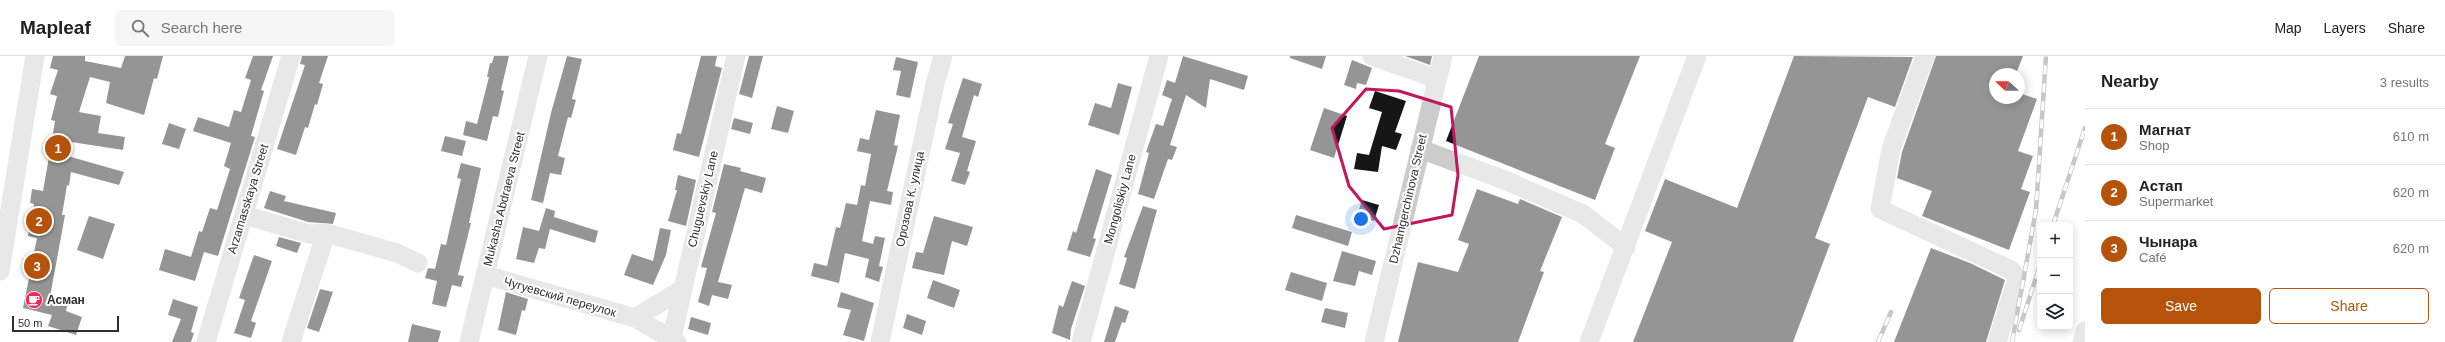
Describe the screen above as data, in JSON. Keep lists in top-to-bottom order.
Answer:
{
  "streets": {
    "street": [
      "Arzamasskaya Street",
      "Mukasha Abdraeva Street",
      "Chuguevskiy Lane",
      "Орозова К. улица",
      "Mongoliskiy Lane",
      "Dzhamgerchinova Street",
      "Чугуевский переулок"
    ]
  },
  "crossings": [
    ["Mukasha Abdraeva Street", "Чугуевский переулок"],
    ["Chuguevskiy Lane", "Чугуевский переулок"]
  ],
  "places": {
    "cafe": ["Асман"]
  },
  "scale_bar": "50 m",
  "north": "left",
  "page": {
    "header": "Mapleaf",
    "search": "Search here",
    "nav": ["Map", "Layers", "Share"],
    "heading": ["Nearby", "3 results"],
    "list": [
      {
        "mark": "1",
        "name": "Магнат",
        "note": "Shop",
        "value": "610 m"
      },
      {
        "mark": "2",
        "name": "Астап",
        "note": "Supermarket",
        "value": "620 m"
      },
      {
        "mark": "3",
        "name": "Чынара",
        "note": "Café",
        "value": "620 m"
      }
    ],
    "pins": ["1", "2", "3"],
    "map_buttons": ["+", "−"],
    "buttons": ["Save", "Share"],
    "scale": "50 m"
  }
}
